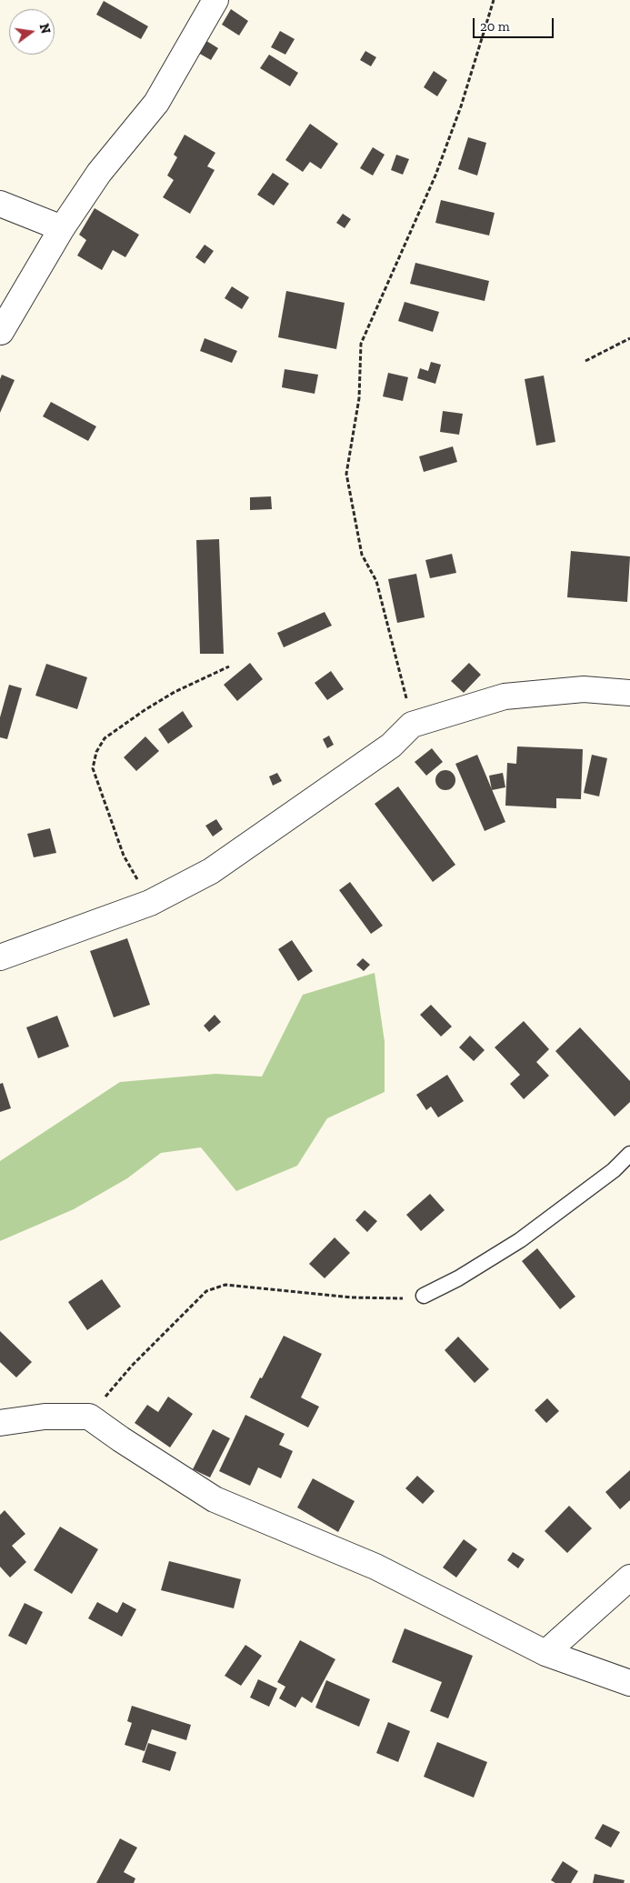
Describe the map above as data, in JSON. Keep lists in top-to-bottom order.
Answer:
{
  "scale_bar": "20 m",
  "north": "right"
}
